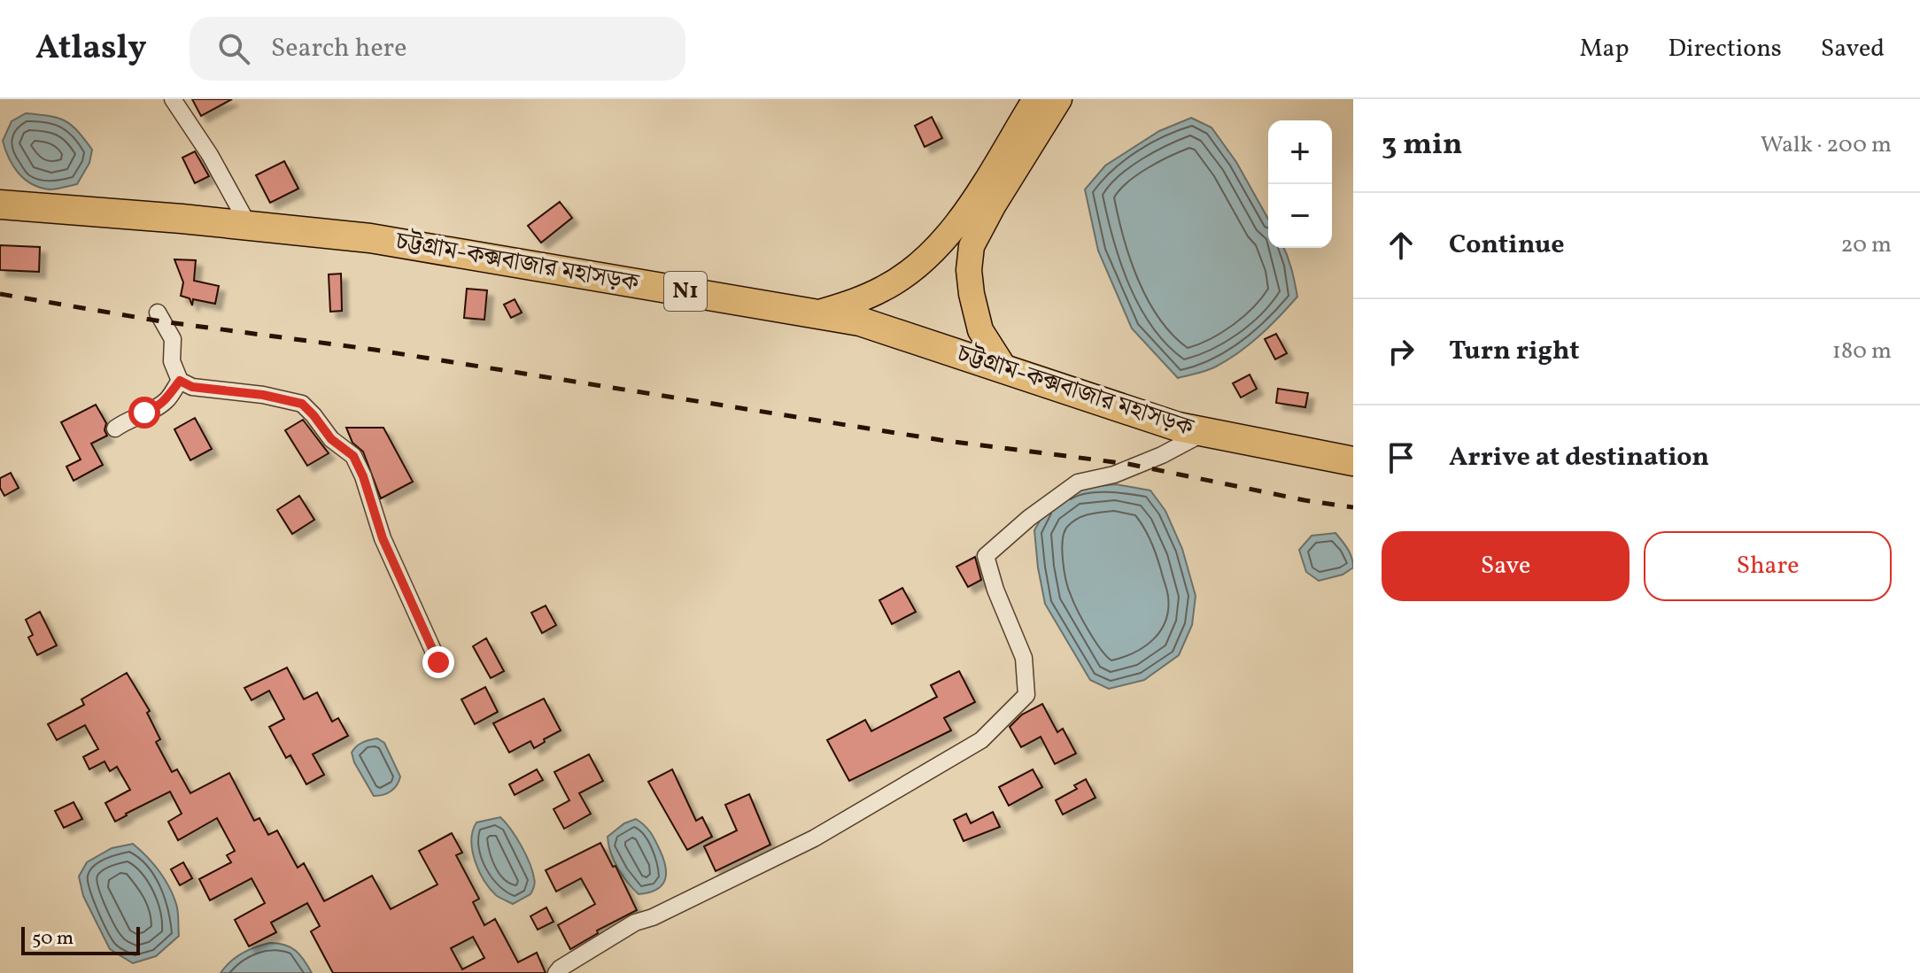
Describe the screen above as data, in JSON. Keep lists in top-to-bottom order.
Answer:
{
  "streets": {
    "highway": ["চট্টগ্রাম-কক্সবাজার মহাসড়ক", "N1"]
  },
  "scale_bar": "50 m",
  "page": {
    "header": "Atlasly",
    "search": "Search here",
    "nav": ["Map", "Directions", "Saved"],
    "heading": ["3 min", "Walk · 200 m"],
    "map_buttons": ["+", "−"],
    "list": [
      ["Continue", "20 m"],
      ["Turn right", "180 m"],
      "Arrive at destination"
    ],
    "buttons": ["Save", "Share"],
    "scale": "50 m"
  }
}
